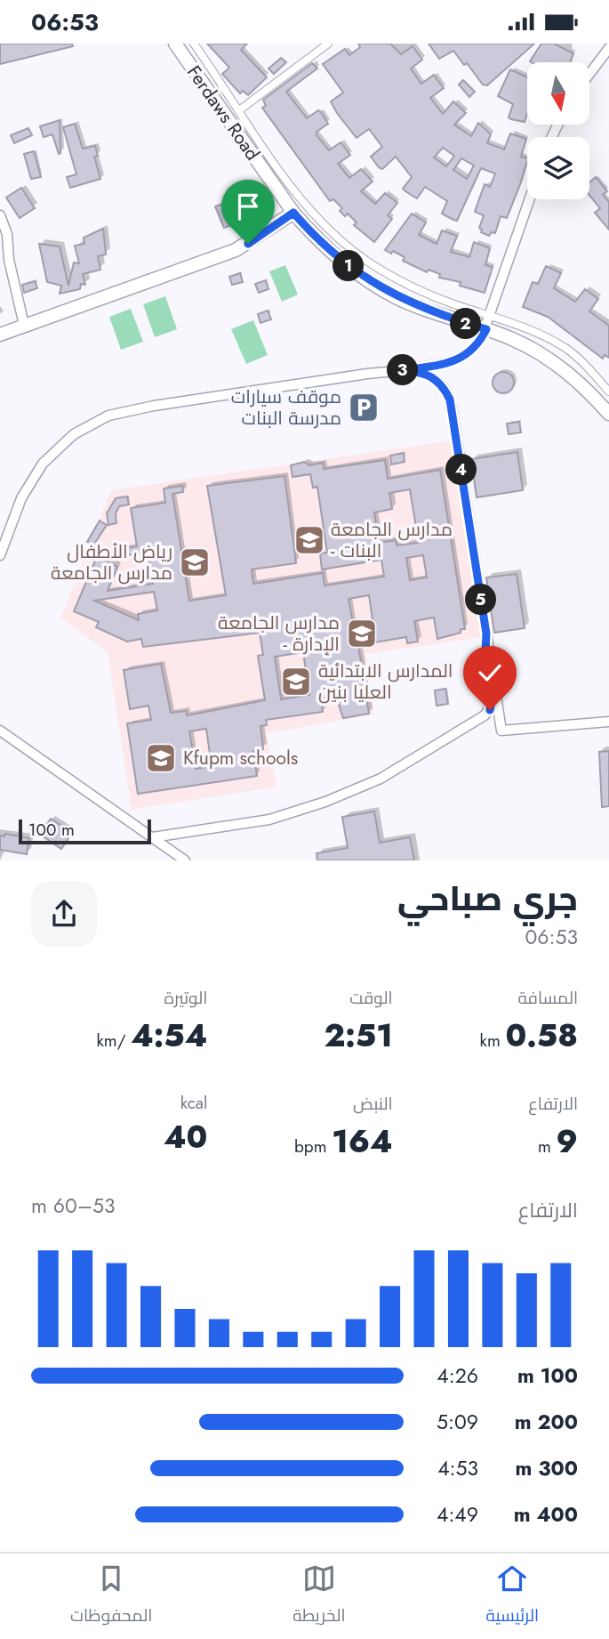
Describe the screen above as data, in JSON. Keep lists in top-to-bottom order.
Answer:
{
  "streets": {
    "street": ["Ferdaws Road"]
  },
  "places": {
    "parking": ["موقف سيارات مدرسة البنات"],
    "school or university": [
      "مدارس الجامعة - البنات",
      "رياض الأطفال مدارس الجامعة",
      "مدارس الجامعة - الإدارة",
      "المدارس الابتدائية العليا بنين",
      "Kfupm schools"
    ]
  },
  "scale_bar": "100 m",
  "north": "bottom",
  "page": {
    "status": "06:53",
    "pins": [
      "1",
      "2",
      "3",
      "4",
      "5"
    ],
    "scale": "100 m",
    "heading": ["جري صباحي", "06:53"],
    "stats": [
      ["المسافة", "0.58 km"],
      ["الوقت", "2:51"],
      ["الوتيرة", "4:54 /km"],
      ["الارتفاع", "9 m"],
      ["النبض", "164 bpm"],
      ["kcal", "40"]
    ],
    "chart": ["الارتفاع", "53–60 m"],
    "list": [
      {
        "name": "100 m",
        "note": "4:26"
      },
      {
        "name": "200 m",
        "note": "5:09"
      },
      {
        "name": "300 m",
        "note": "4:53"
      },
      {
        "name": "400 m",
        "note": "4:49"
      }
    ],
    "tabs": ["الرئيسية", "الخريطة", "المحفوظات"]
  }
}
